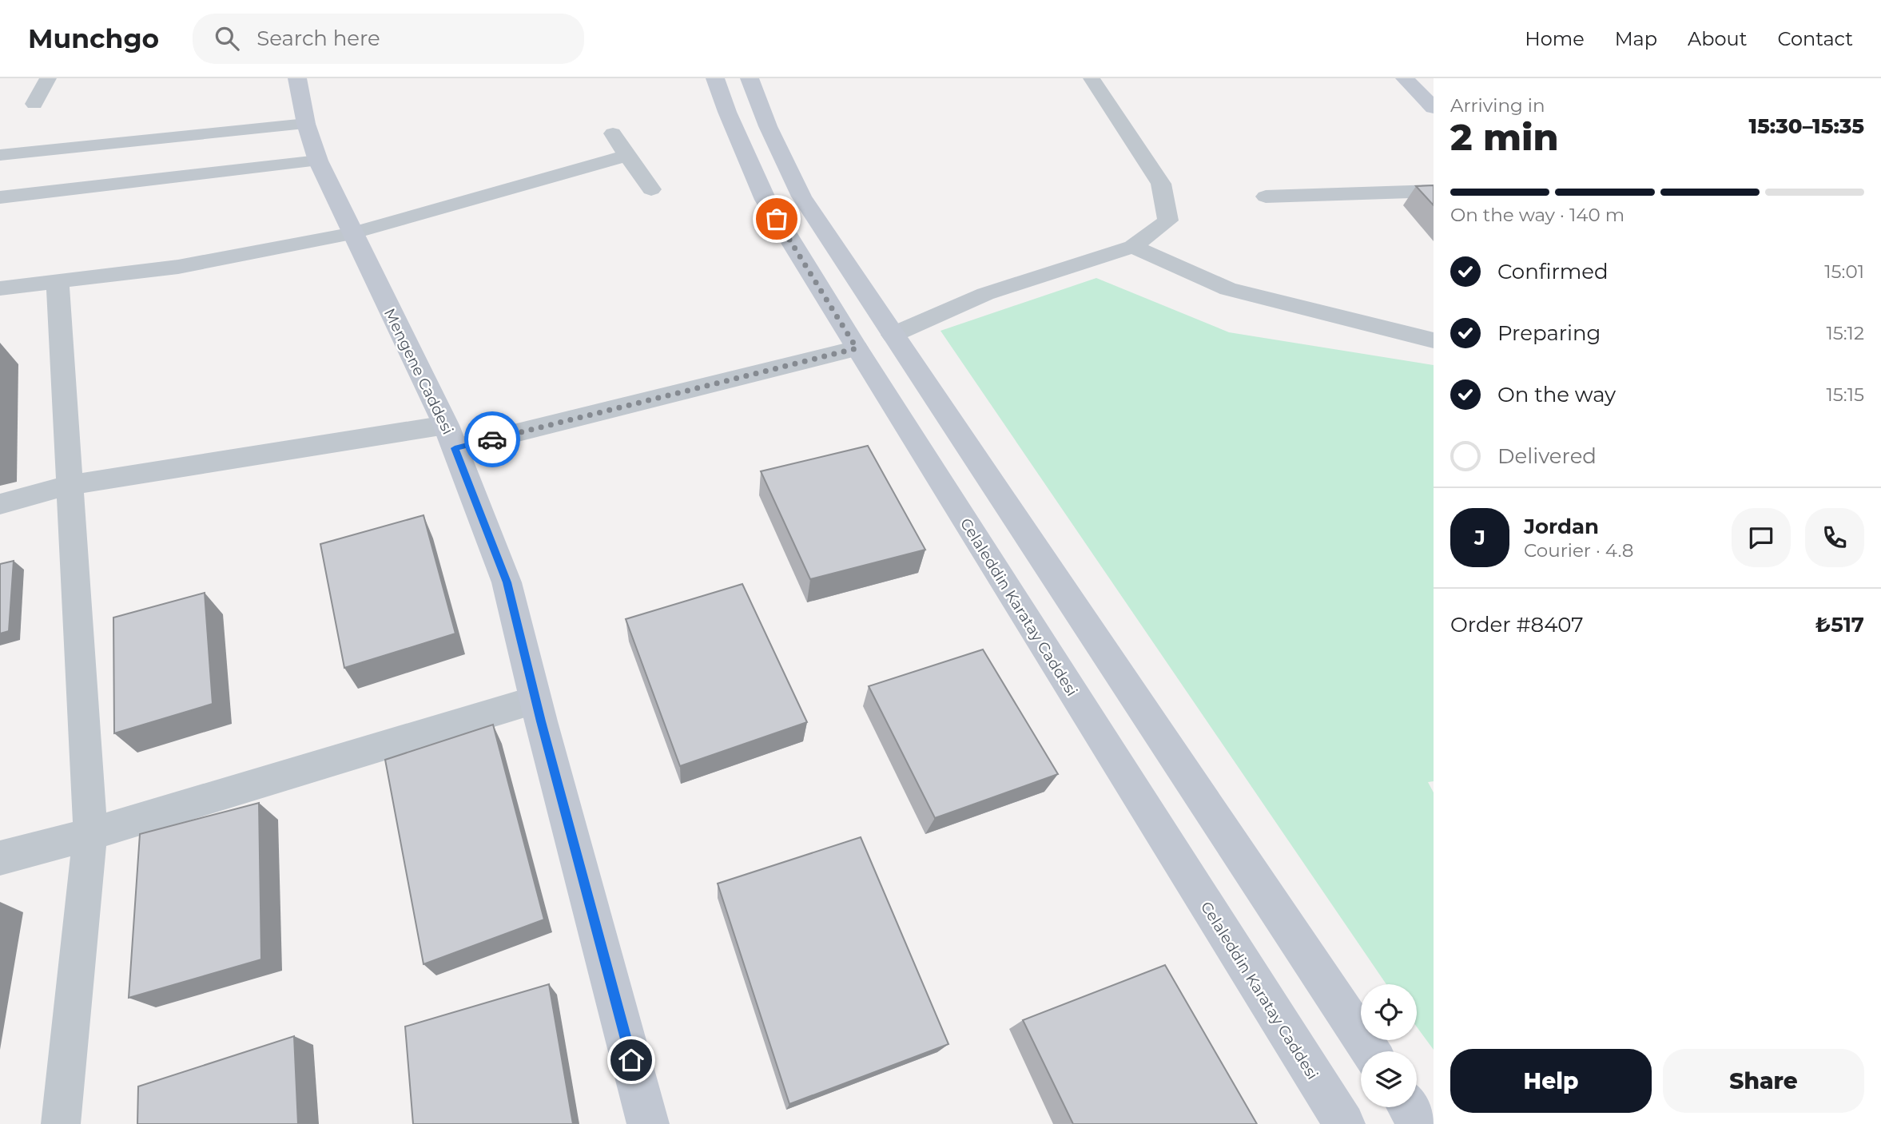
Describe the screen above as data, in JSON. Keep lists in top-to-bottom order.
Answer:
{
  "streets": {
    "main road": ["Mengene Caddesi", "Celaleddin Karatay Caddesi"]
  },
  "page": {
    "header": "Munchgo",
    "search": "Search here",
    "nav": [
      "Home",
      "Map",
      "About",
      "Contact"
    ],
    "heading": ["2 min", "Arriving in", "15:30–15:35"],
    "panel": [
      "Jordan",
      "Courier · 4.8",
      "Order #8407",
      "₺517"
    ],
    "bar": "On the way · 140 m",
    "list": [
      ["Confirmed", "15:01"],
      ["Preparing", "15:12"],
      ["On the way", "15:15"],
      "Delivered"
    ],
    "round": "J",
    "buttons": ["Help", "Share"]
  }
}
